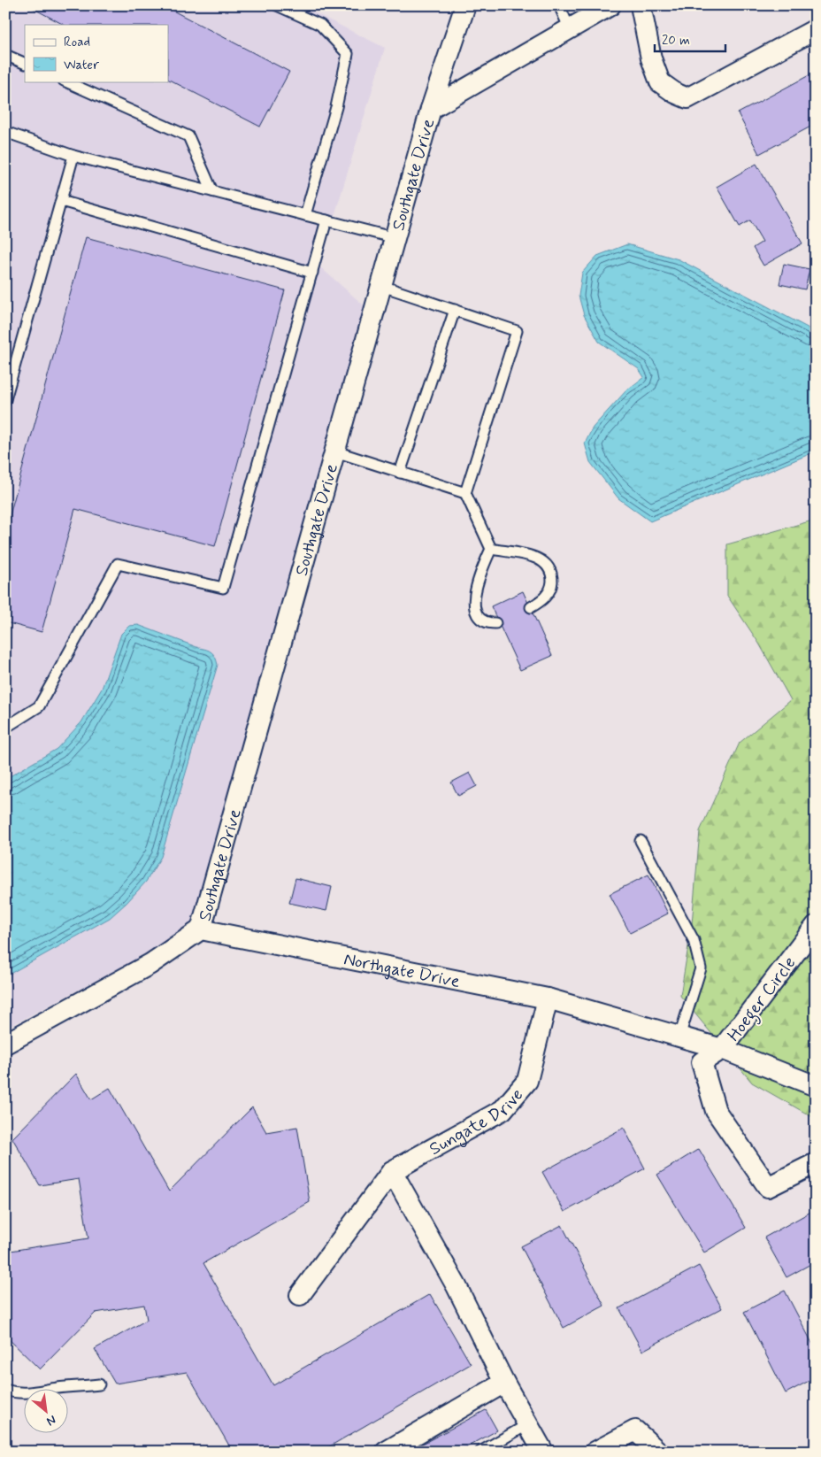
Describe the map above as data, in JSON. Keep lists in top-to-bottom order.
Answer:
{
  "streets": {
    "street": [
      "Southgate Drive",
      "Northgate Drive",
      "Hoeger Circle",
      "Sungate Drive"
    ]
  },
  "crossings": [
    ["Southgate Drive", "Northgate Drive"],
    ["Northgate Drive", "Hoeger Circle"],
    ["Northgate Drive", "Sungate Drive"]
  ],
  "legend": ["Road", "Water"],
  "scale_bar": "20 m",
  "north": "bottom right"
}
